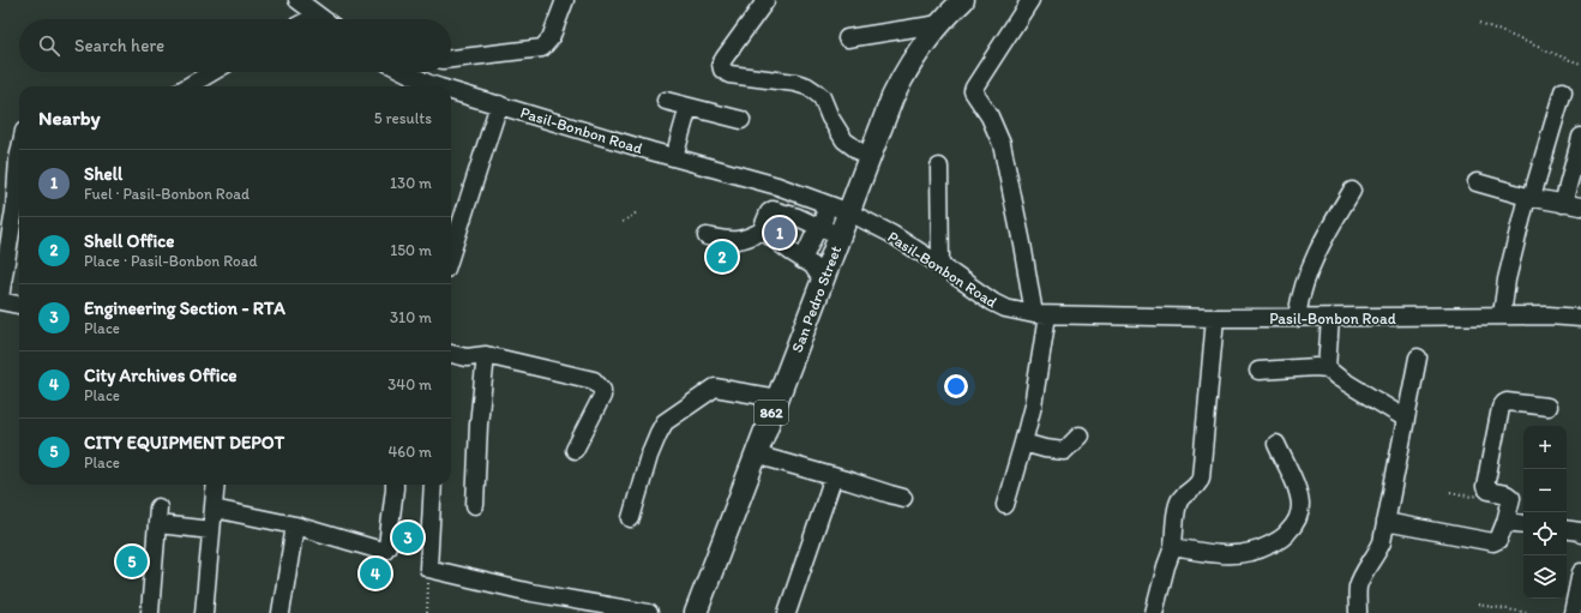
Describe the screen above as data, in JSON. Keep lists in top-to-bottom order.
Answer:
{
  "streets": {
    "main road": ["San Pedro Street", "862"],
    "street": ["Pasil-Bonbon Road"]
  },
  "crossings": [
    ["Pasil-Bonbon Road", "San Pedro Street"]
  ],
  "page": {
    "search": "Search here",
    "heading": ["Nearby", "5 results"],
    "list": [
      {
        "mark": "1",
        "name": "Shell",
        "note": "Fuel · Pasil-Bonbon Road",
        "value": "130 m"
      },
      {
        "mark": "2",
        "name": "Shell Office",
        "note": "Place · Pasil-Bonbon Road",
        "value": "150 m"
      },
      {
        "mark": "3",
        "name": "Engineering Section - RTA",
        "note": "Place",
        "value": "310 m"
      },
      {
        "mark": "4",
        "name": "City Archives Office",
        "note": "Place",
        "value": "340 m"
      },
      {
        "mark": "5",
        "name": "CITY EQUIPMENT DEPOT",
        "note": "Place",
        "value": "460 m"
      }
    ],
    "pins": [
      "1",
      "2",
      "3",
      "5",
      "4"
    ],
    "map_buttons": ["+", "−"]
  }
}
